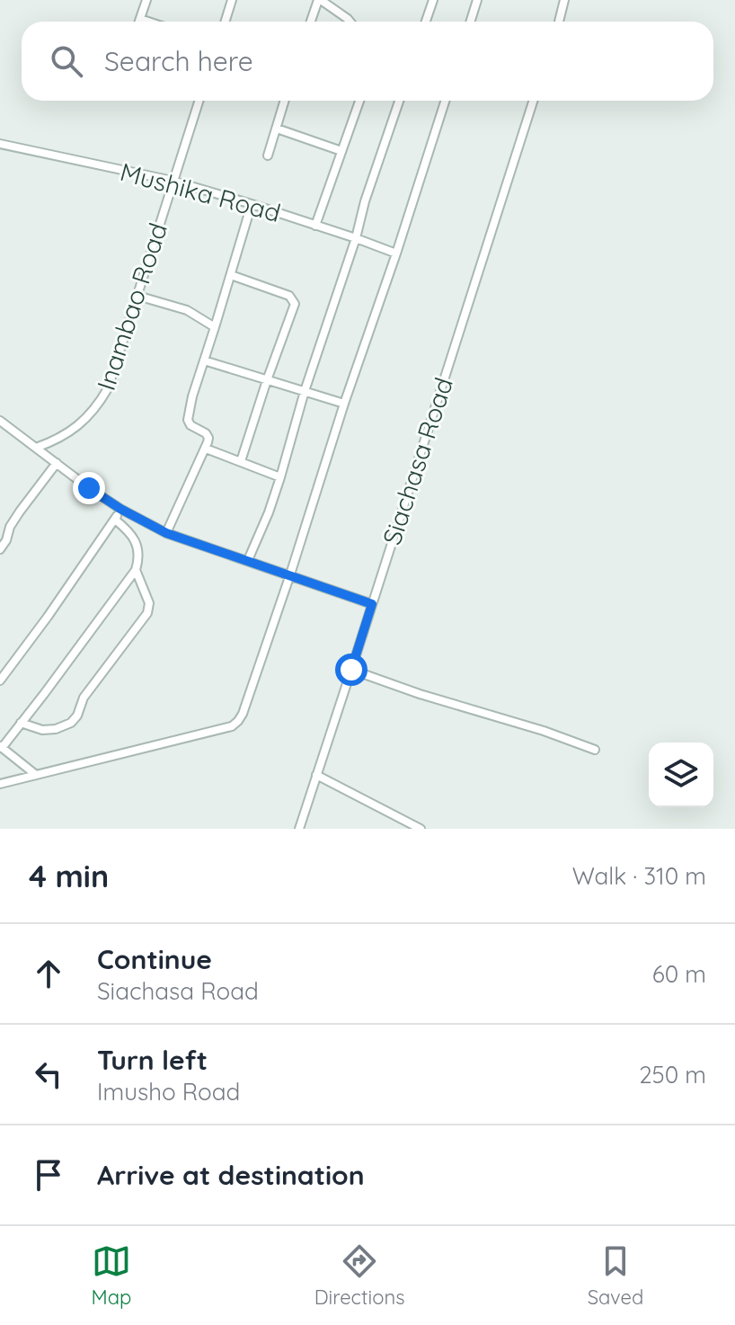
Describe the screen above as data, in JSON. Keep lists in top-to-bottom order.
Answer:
{
  "streets": {
    "street": ["Mushika Road", "Inambao Road", "Siachasa Road"]
  },
  "crossings": [
    ["Mushika Road", "Inambao Road"]
  ],
  "page": {
    "search": "Search here",
    "heading": ["4 min", "Walk · 310 m"],
    "list": [
      ["Continue", "Siachasa Road", "60 m"],
      ["Turn left", "Imusho Road", "250 m"],
      "Arrive at destination"
    ],
    "nav": ["Map", "Directions", "Saved"]
  }
}
